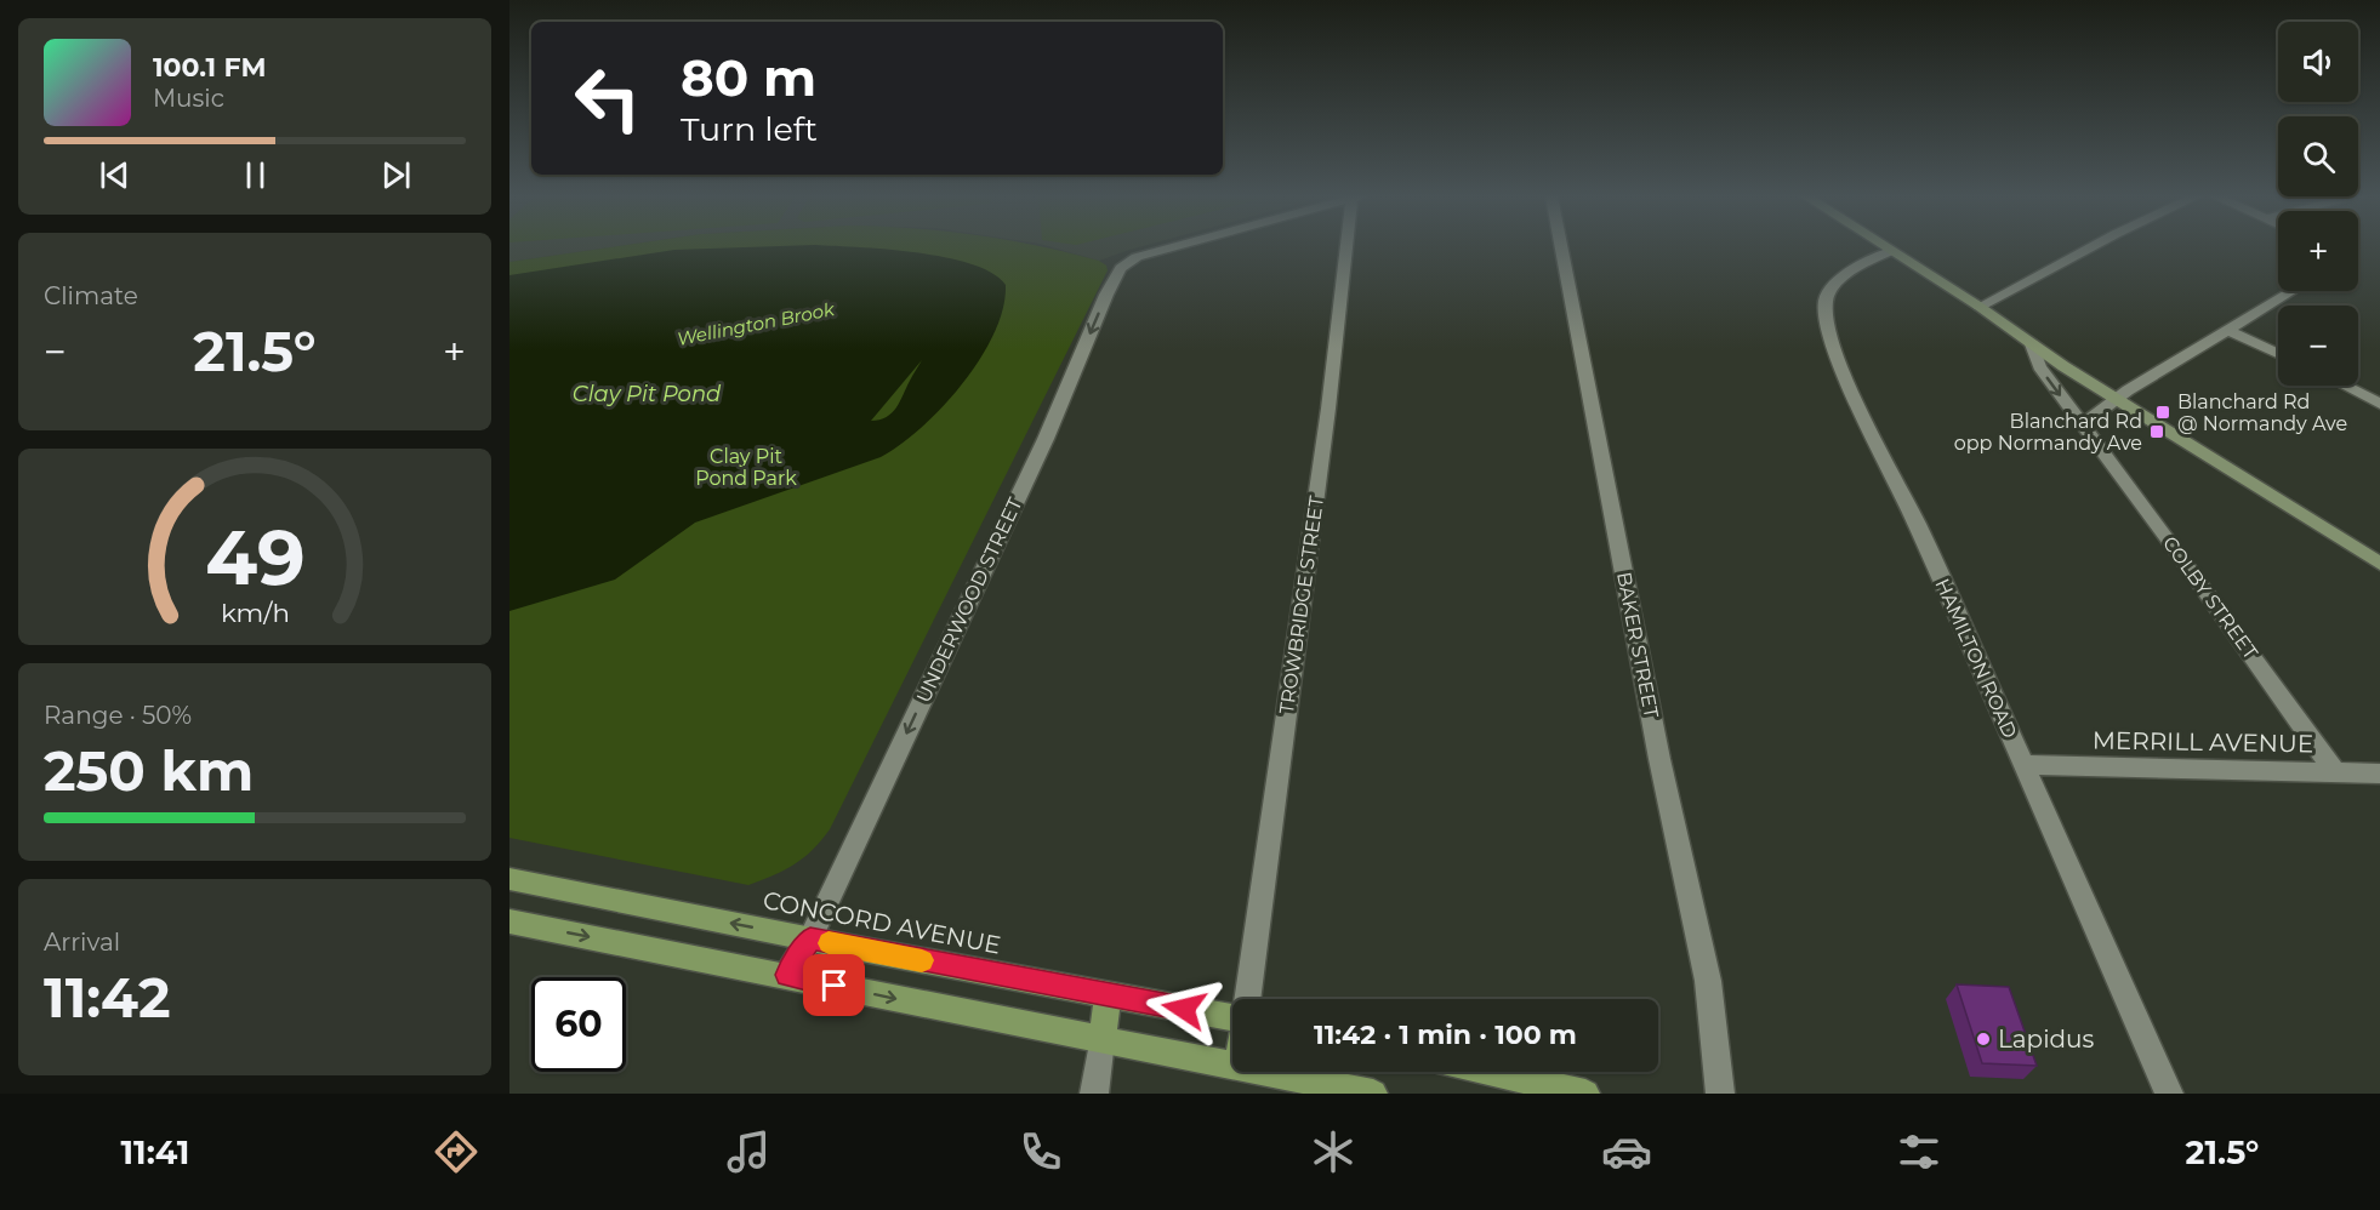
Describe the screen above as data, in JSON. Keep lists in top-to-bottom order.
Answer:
{
  "streets": {
    "main road": ["CONCORD AVENUE"],
    "street": [
      "COLBY STREET",
      "UNDERWOOD STREET",
      "TROWBRIDGE STREET",
      "BAKER STREET",
      "HAMILTON ROAD",
      "MERRILL AVENUE"
    ]
  },
  "crossings": [
    ["COLBY STREET", "MERRILL AVENUE"],
    ["UNDERWOOD STREET", "CONCORD AVENUE"],
    ["HAMILTON ROAD", "MERRILL AVENUE"]
  ],
  "one_way": ["UNDERWOOD STREET"],
  "water": ["Wellington Brook", "Clay Pit Pond"],
  "parks": ["Clay Pit Pond Park"],
  "places": {
    "transit": ["Blanchard Rd @ Normandy Ave", "Blanchard Rd opp Normandy Ave"],
    "other": ["Lapidus"]
  },
  "page": {
    "map_buttons": ["+", "−"],
    "turn": ["80 m", "Turn left"],
    "song": ["100.1 FM", "Music"],
    "tile": [
      "Climate",
      ["Range · 50%", "250 km"],
      ["Arrival", "11:42"]
    ],
    "heat": ["−", "21.5°", "+"],
    "limit": "60",
    "trip": "11:42 · 1 min · 100 m",
    "tabs": ["11:41", "21.5°"],
    "gauge": ["49", "km/h"]
  }
}
